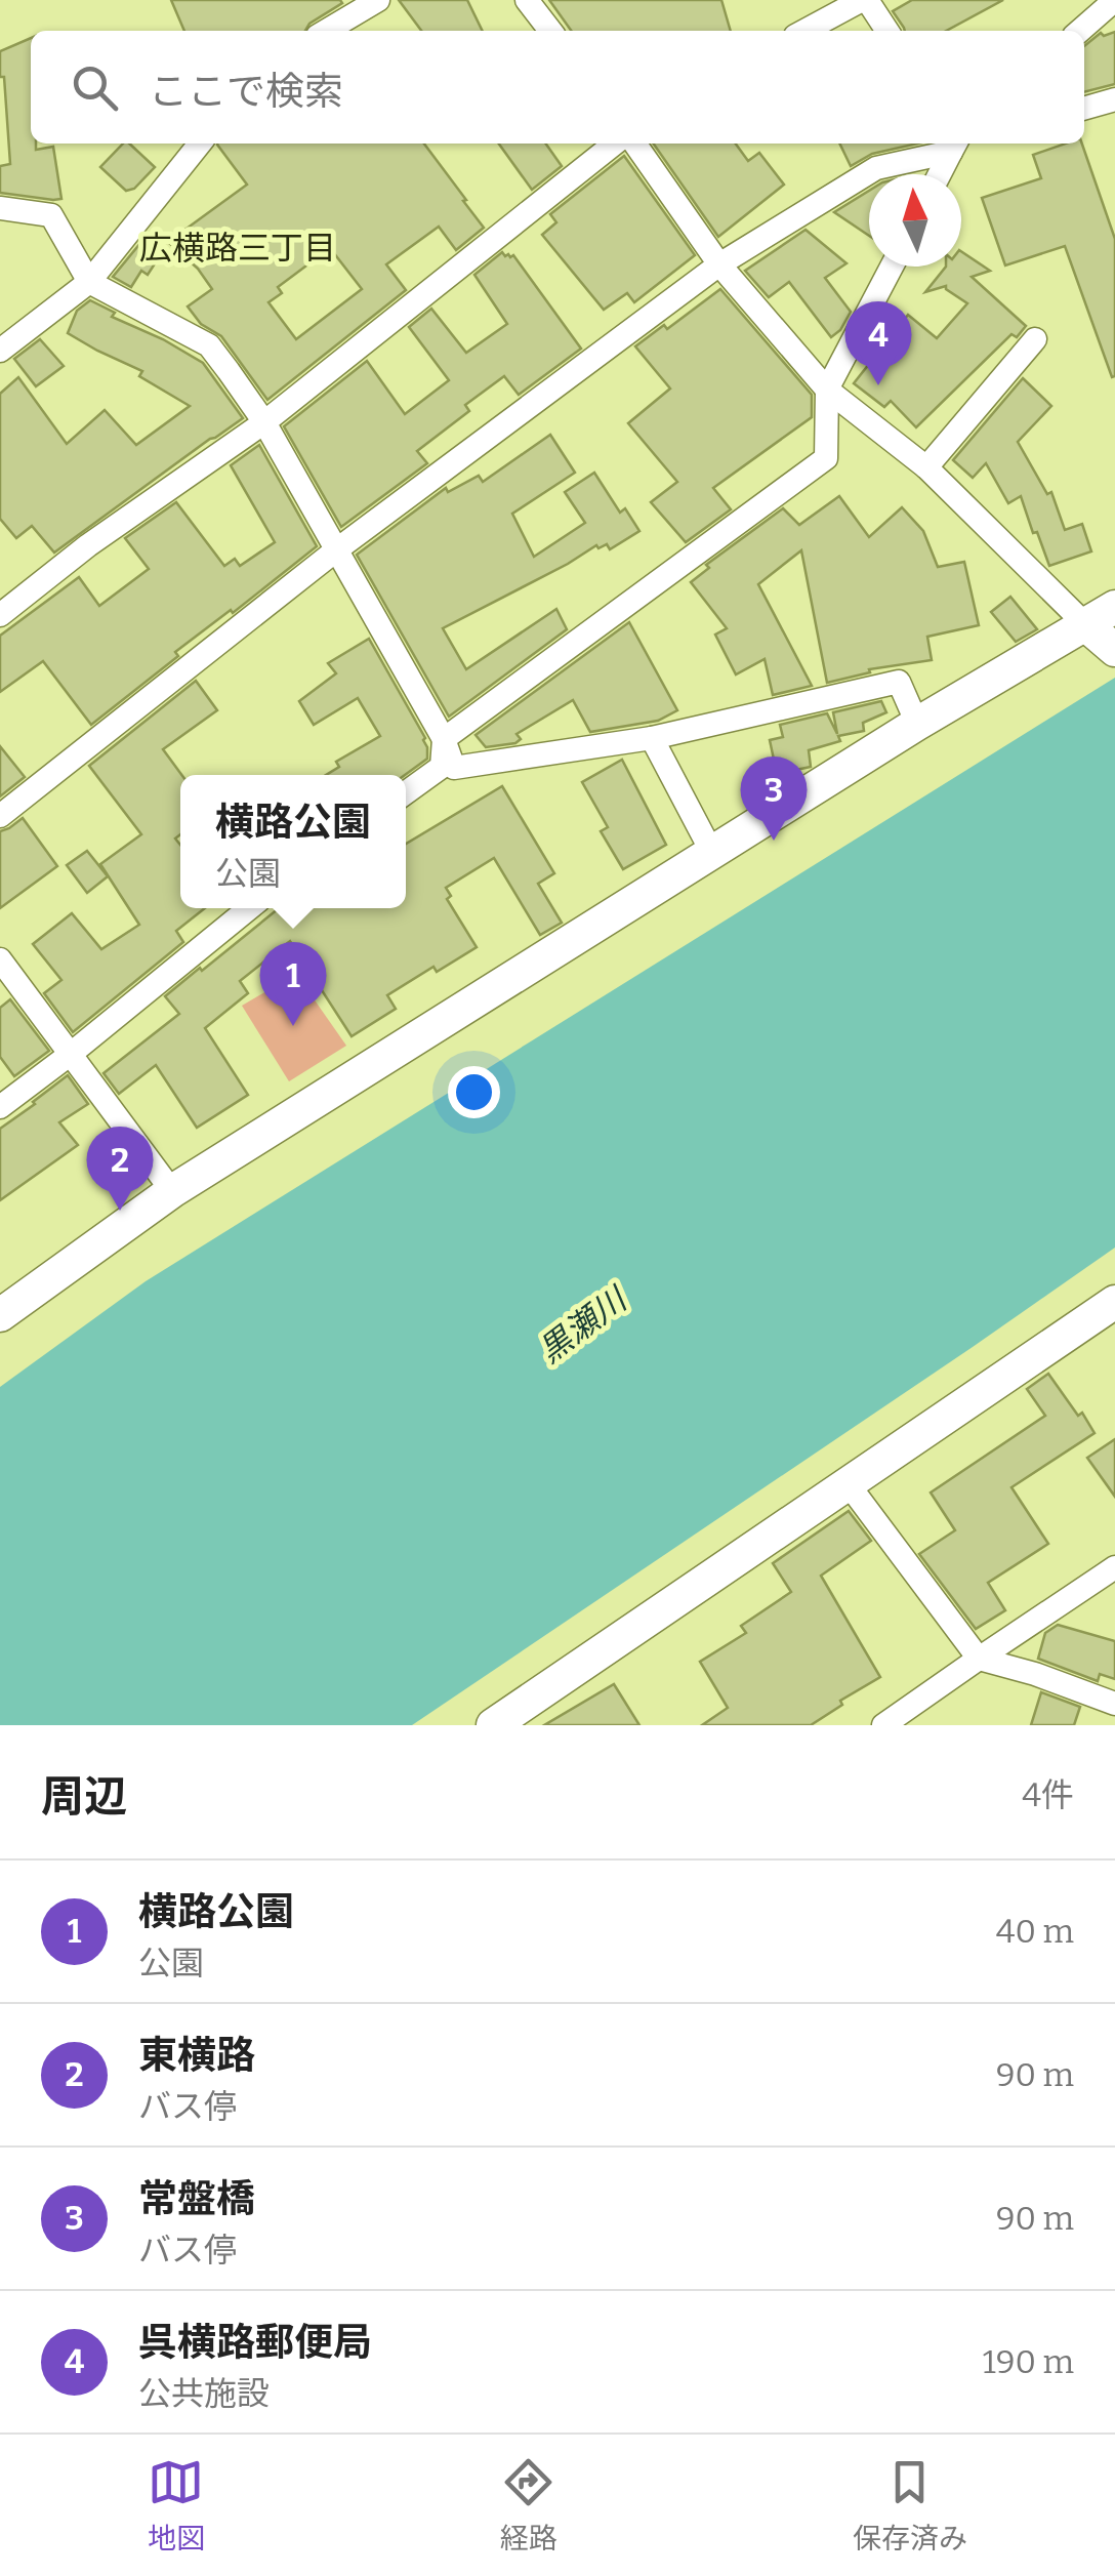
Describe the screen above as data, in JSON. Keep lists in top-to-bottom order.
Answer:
{
  "districts": ["広横路三丁目"],
  "water": ["黒瀬川"],
  "north": "top",
  "page": {
    "search": "ここで検索",
    "pins": [
      "4",
      "3",
      "1",
      "2"
    ],
    "popup": ["横路公園", "公園"],
    "heading": ["周辺", "4件"],
    "list": [
      {
        "mark": "1",
        "name": "横路公園",
        "note": "公園",
        "value": "40 m"
      },
      {
        "mark": "2",
        "name": "東横路",
        "note": "バス停",
        "value": "90 m"
      },
      {
        "mark": "3",
        "name": "常盤橋",
        "note": "バス停",
        "value": "90 m"
      },
      {
        "mark": "4",
        "name": "呉横路郵便局",
        "note": "公共施設",
        "value": "190 m"
      }
    ],
    "nav": ["地図", "経路", "保存済み"]
  }
}
